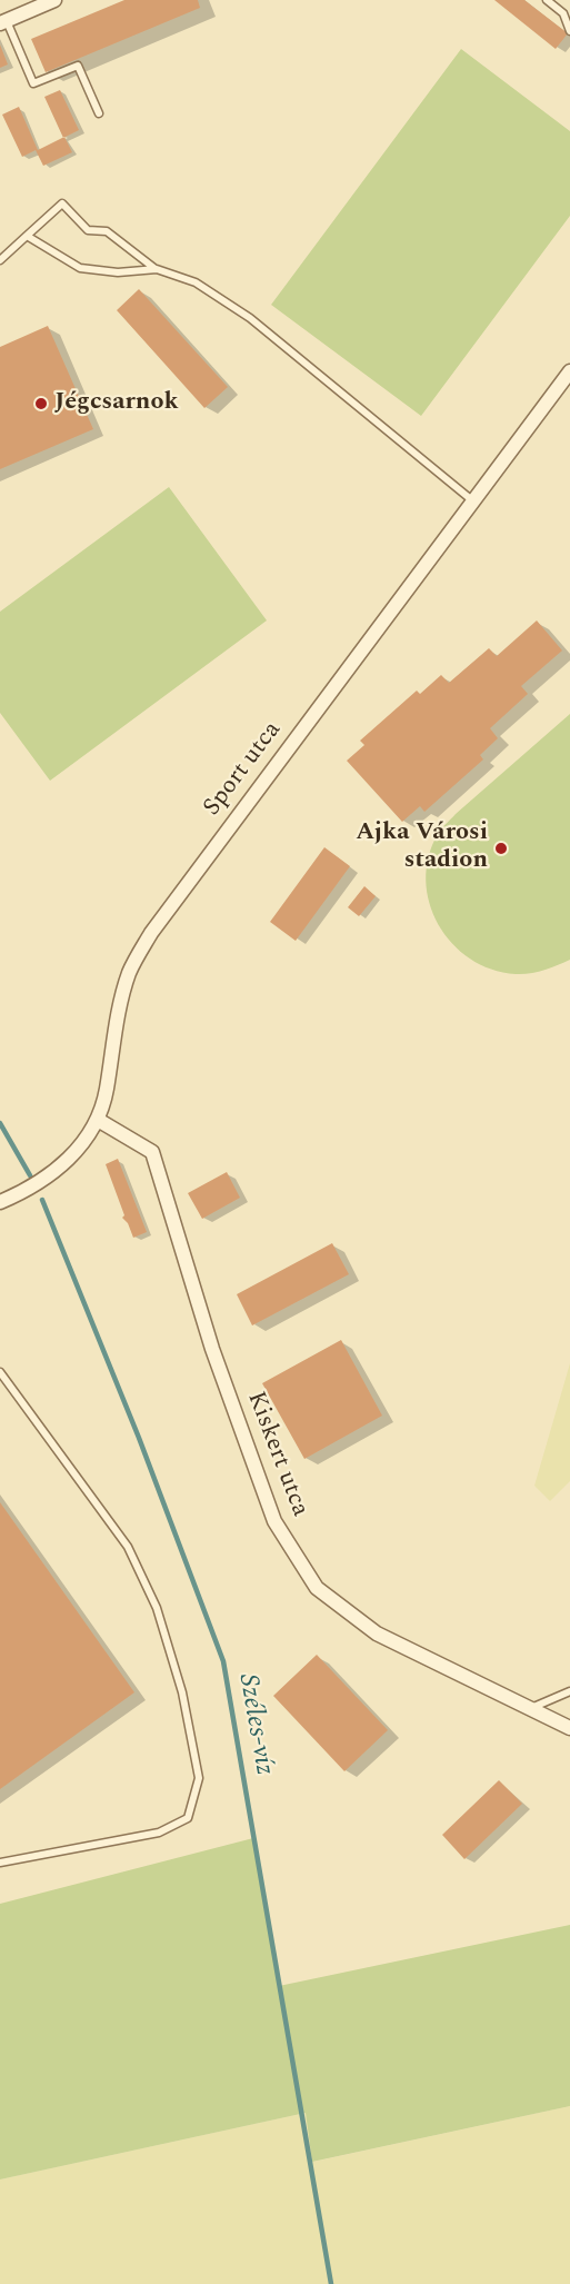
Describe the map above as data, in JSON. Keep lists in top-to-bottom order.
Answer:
{
  "streets": {
    "street": ["Sport utca", "Kiskert utca"]
  },
  "crossings": [
    ["Sport utca", "Kiskert utca"]
  ],
  "water": ["Széles-víz"],
  "places": ["Jégcsarnok", "Ajka Városi stadion"]
}
